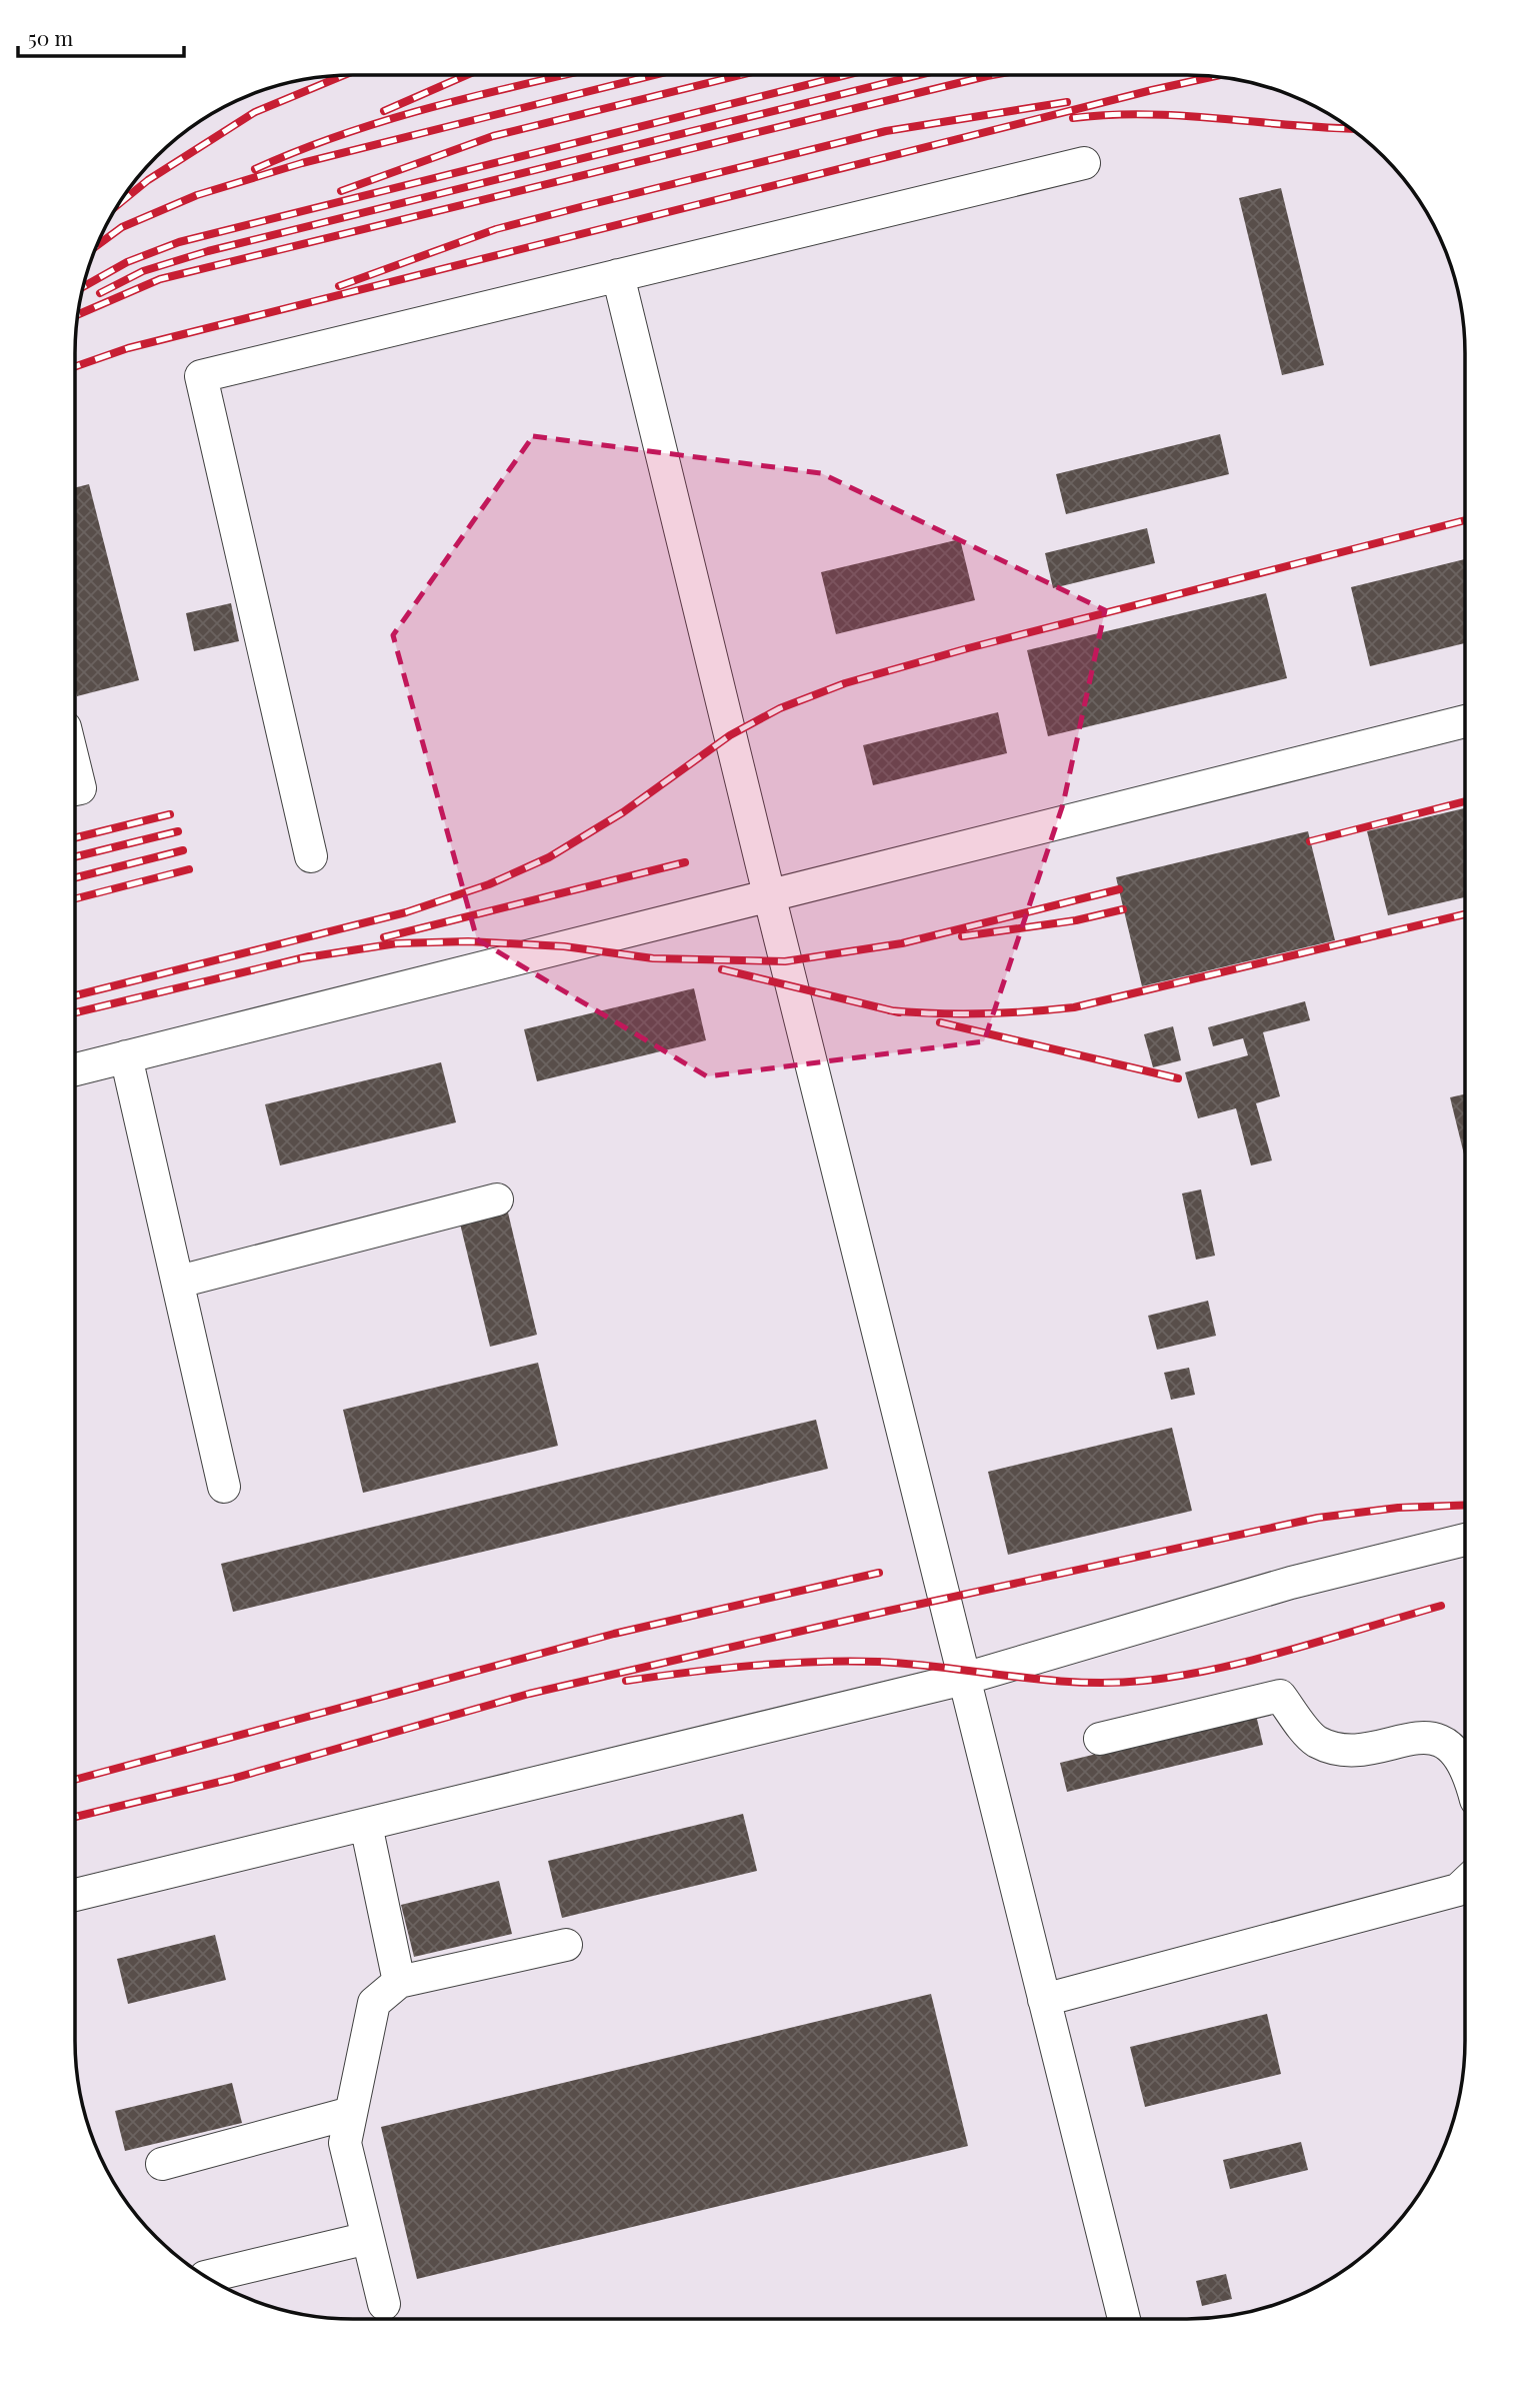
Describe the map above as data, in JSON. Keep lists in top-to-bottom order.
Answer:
{
  "scale_bar": "50 m"
}
